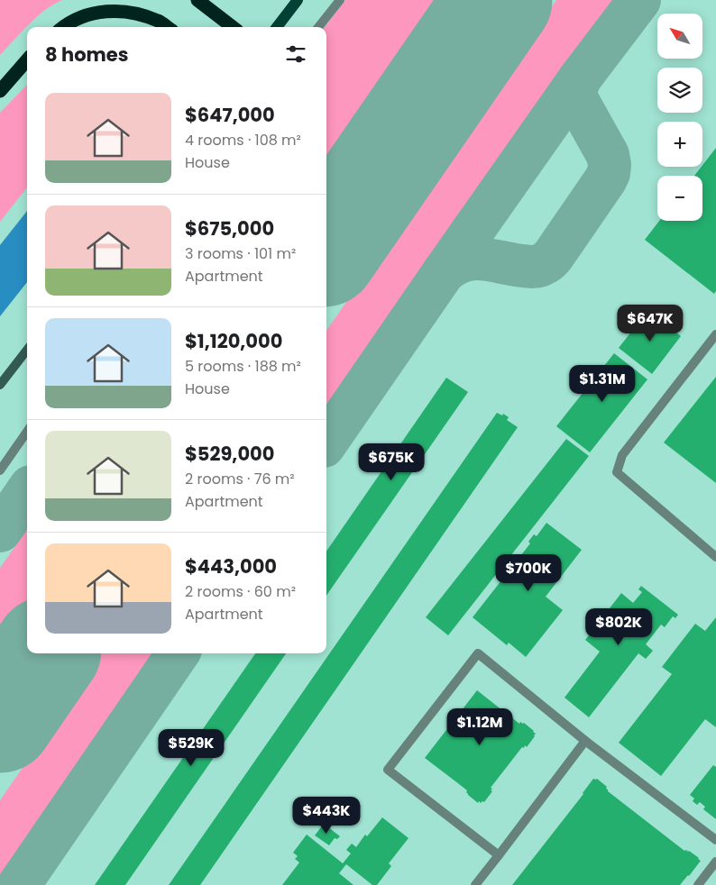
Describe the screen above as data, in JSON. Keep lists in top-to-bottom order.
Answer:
{
  "north": "top left",
  "page": {
    "map_buttons": ["+", "−"],
    "heading": "8 homes",
    "list": [
      {
        "name": "$647,000",
        "note": "4 rooms · 108 m² · House"
      },
      {
        "name": "$675,000",
        "note": "3 rooms · 101 m² · Apartment"
      },
      {
        "name": "$1,120,000",
        "note": "5 rooms · 188 m² · House"
      },
      {
        "name": "$529,000",
        "note": "2 rooms · 76 m² · Apartment"
      },
      {
        "name": "$443,000",
        "note": "2 rooms · 60 m² · Apartment"
      }
    ],
    "price": [
      "$647K",
      "$1.31M",
      "$675K",
      "$700K",
      "$802K",
      "$1.12M",
      "$529K",
      "$443K"
    ]
  }
}
